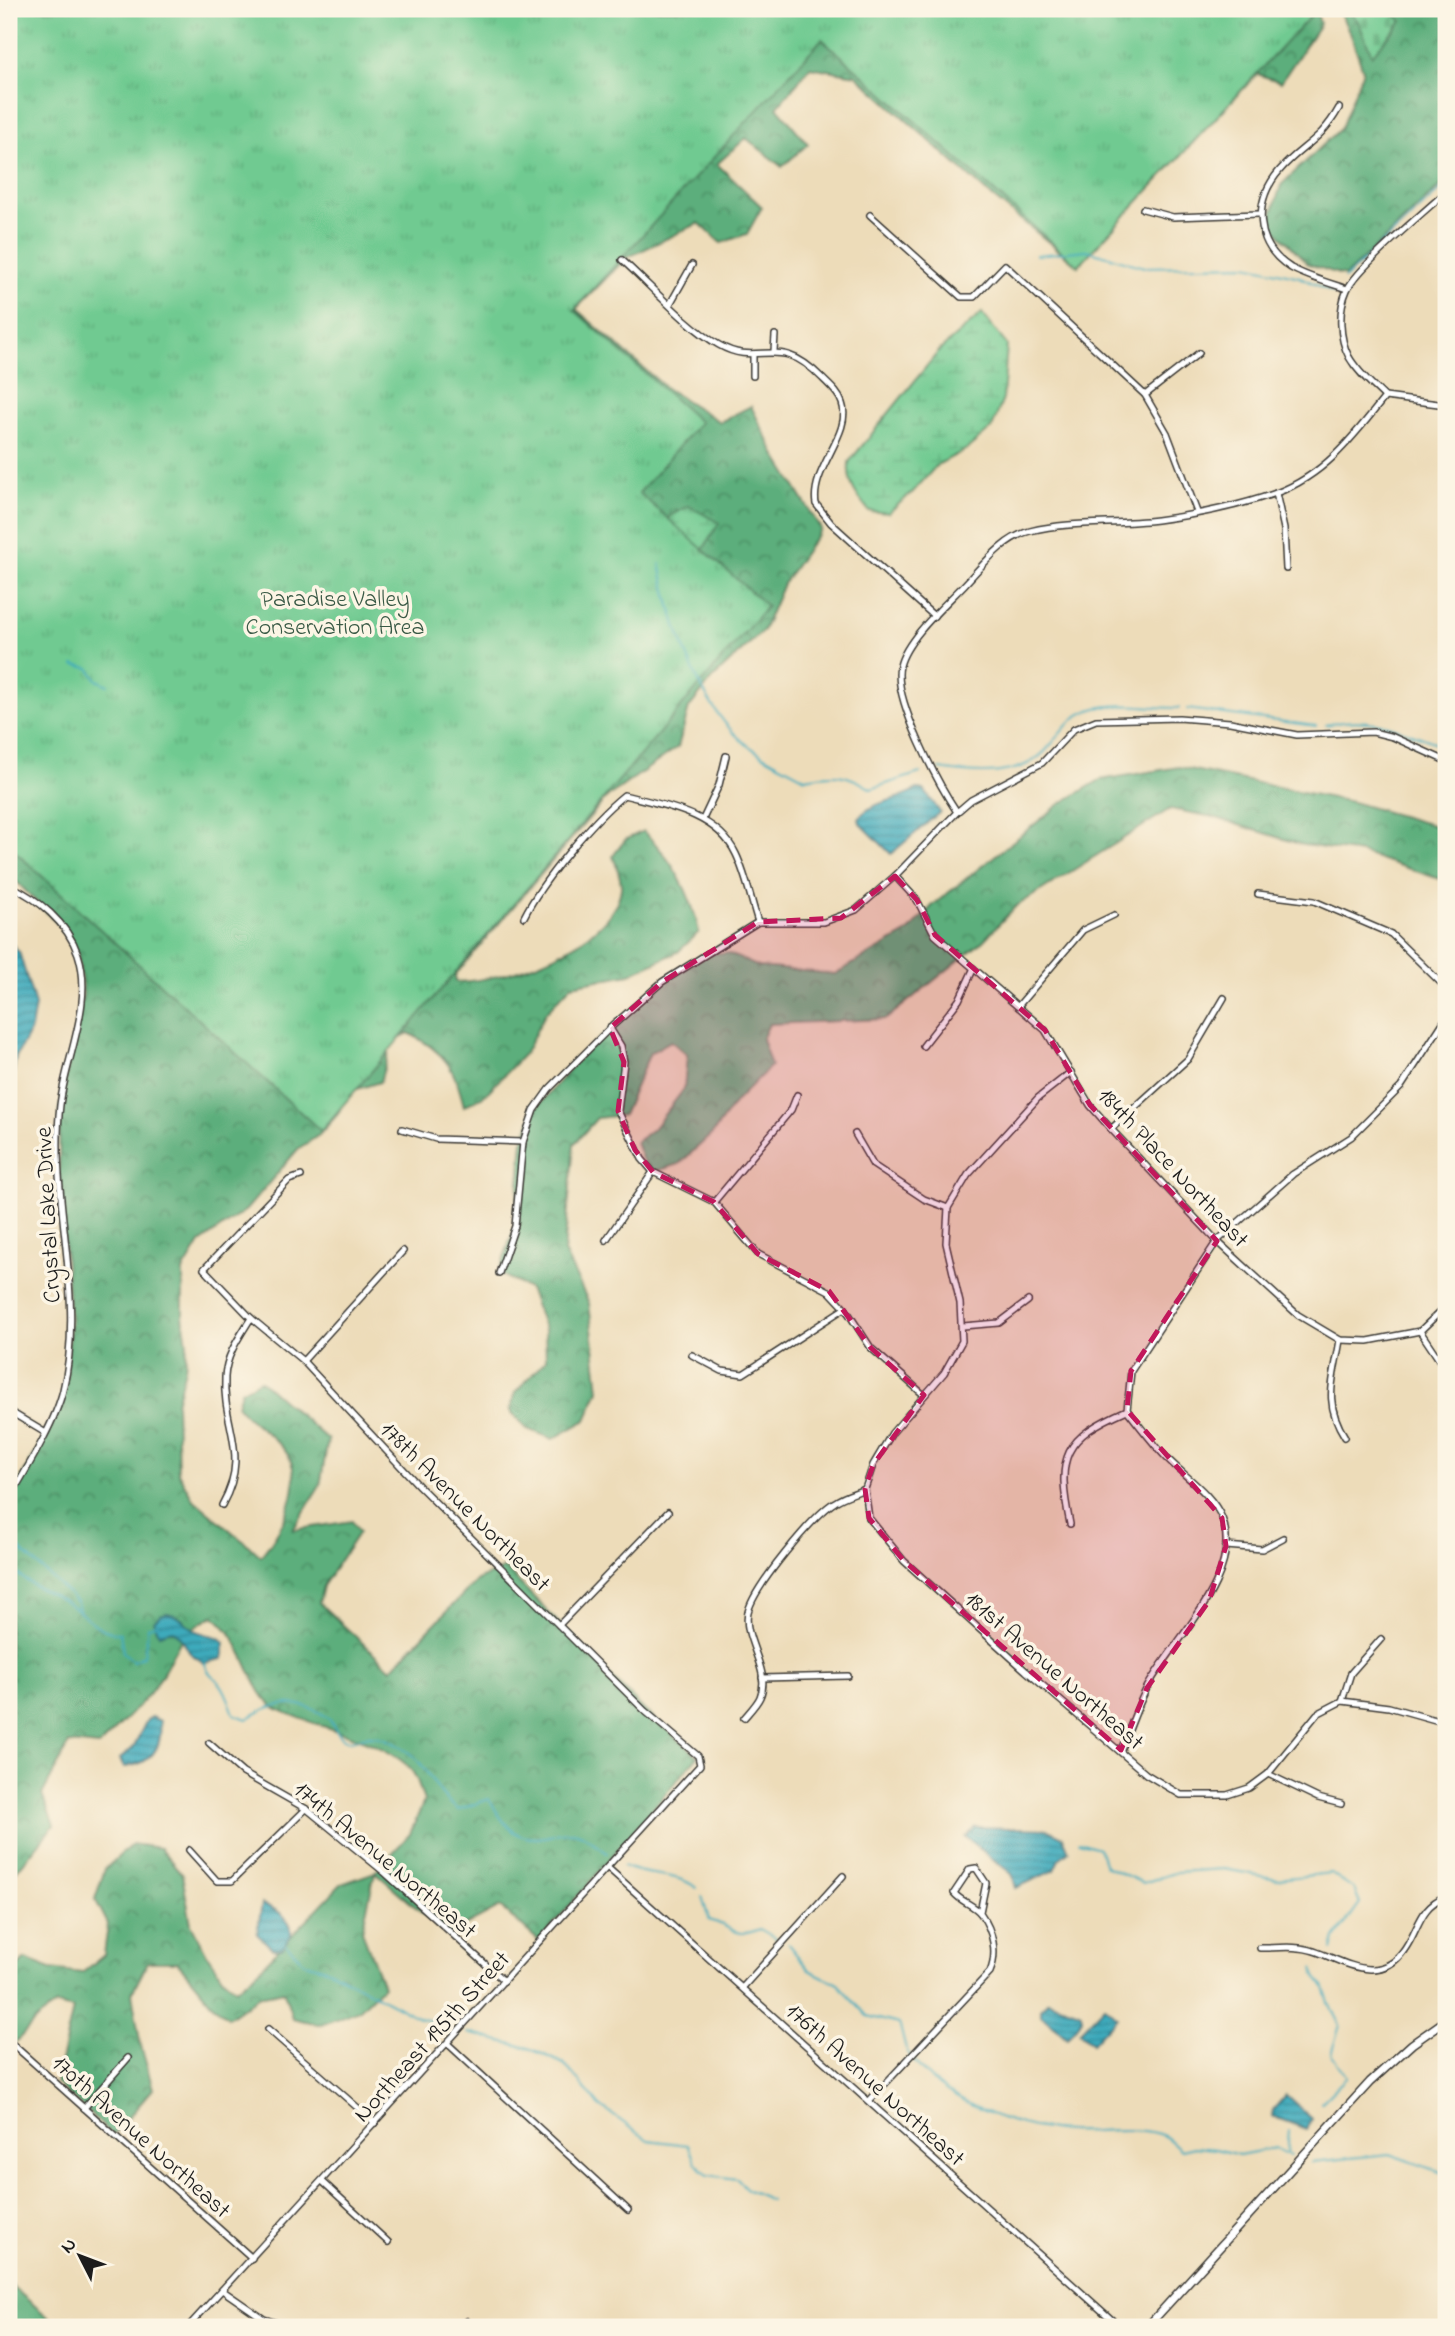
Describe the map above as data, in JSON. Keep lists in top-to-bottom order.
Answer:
{
  "streets": {
    "street": [
      "184th Place Northeast",
      "Crystal Lake Drive",
      "178th Avenue Northeast",
      "181st Avenue Northeast",
      "174th Avenue Northeast",
      "Northeast 195th Street",
      "176th Avenue Northeast",
      "170th Avenue Northeast"
    ]
  },
  "crossings": [
    ["178th Avenue Northeast", "Northeast 195th Street"],
    ["174th Avenue Northeast", "Northeast 195th Street"],
    ["Northeast 195th Street", "176th Avenue Northeast"],
    ["Northeast 195th Street", "170th Avenue Northeast"]
  ],
  "parks": ["Paradise Valley Conservation Area"],
  "north": "top left"
}
